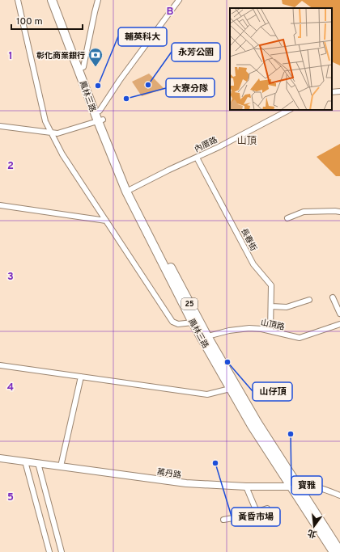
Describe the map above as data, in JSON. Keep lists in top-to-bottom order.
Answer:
{
  "streets": {
    "main road": ["鳳林三路", "25"],
    "street": [
      "內厝路",
      "長春街",
      "山頂路",
      "萬丹路"
    ]
  },
  "crossings": [
    ["鳳林三路", "內厝路"],
    ["鳳林三路", "25"],
    ["鳳林三路", "山頂路"],
    ["鳳林三路", "萬丹路"],
    ["內厝路", "長春街"],
    ["長春街", "山頂路"]
  ],
  "districts": ["山頂"],
  "places": {
    "bank": ["彰化商業銀行"],
    "other": [
      "永芳公園",
      "輔英科大",
      "大寮分隊",
      "山仔頂",
      "寶雅",
      "黃昏市場"
    ]
  },
  "scale_bar": "100 m",
  "north": "bottom",
  "grid": {
    "columns": ["B"],
    "rows": [
      "1",
      "2",
      "3",
      "4",
      "5"
    ]
  }
}
